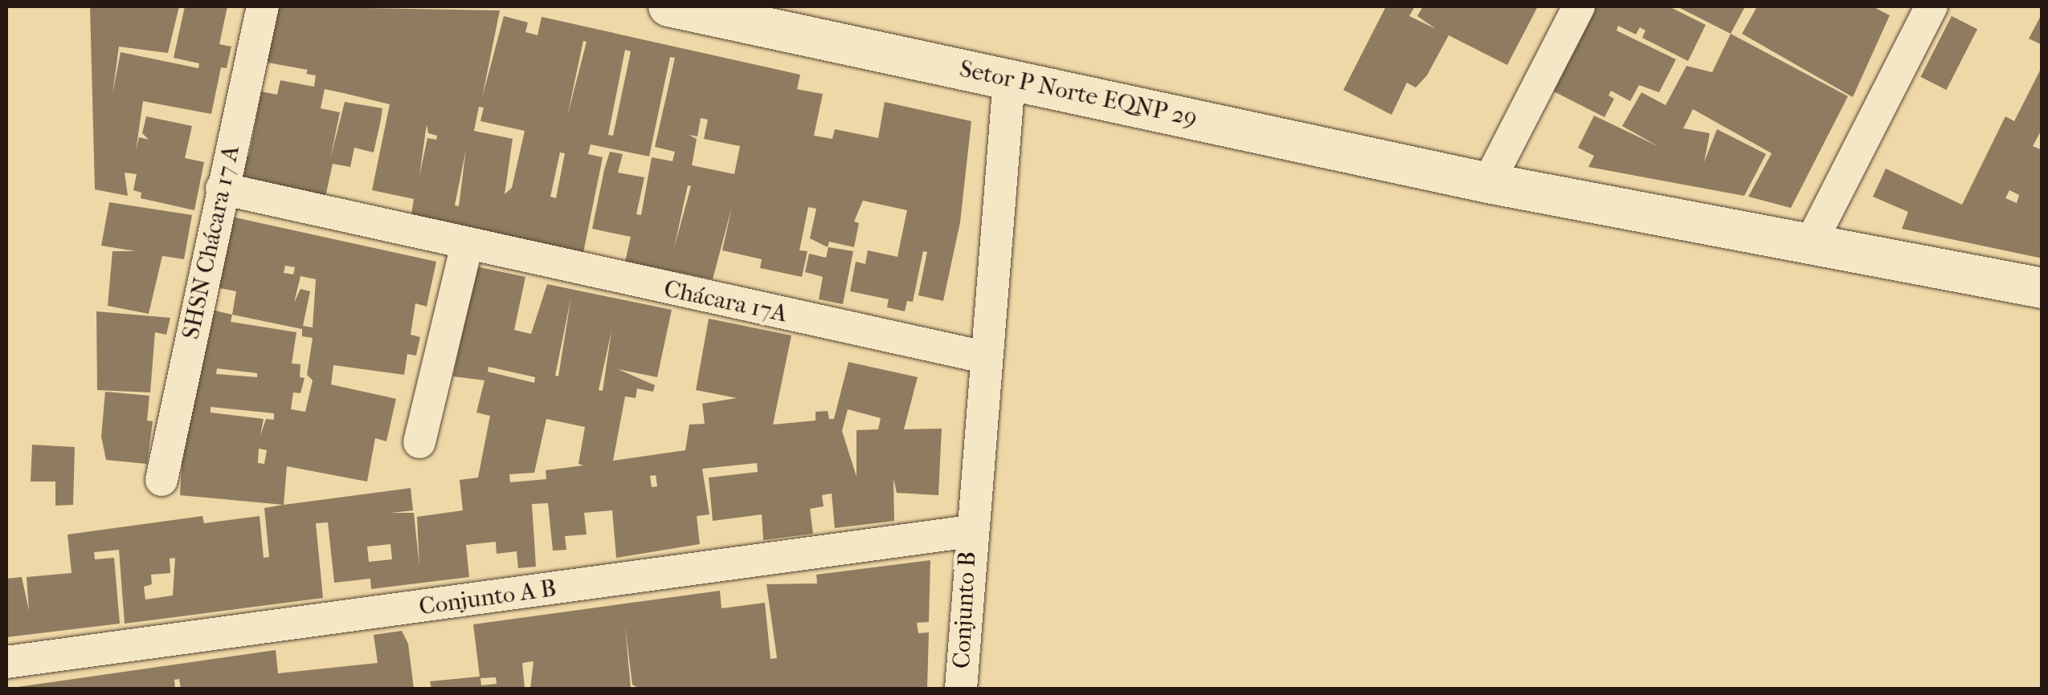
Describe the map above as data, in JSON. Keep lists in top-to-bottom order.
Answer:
{
  "streets": {
    "street": [
      "Setor P Norte EQNP 29",
      "SHSN Chácara 17 A",
      "Chácara 17A",
      "Conjunto A B",
      "Conjunto B"
    ]
  },
  "crossings": [
    ["Setor P Norte EQNP 29", "Conjunto B"],
    ["SHSN Chácara 17 A", "Chácara 17A"],
    ["Chácara 17A", "Conjunto B"],
    ["Conjunto A B", "Conjunto B"]
  ]
}
